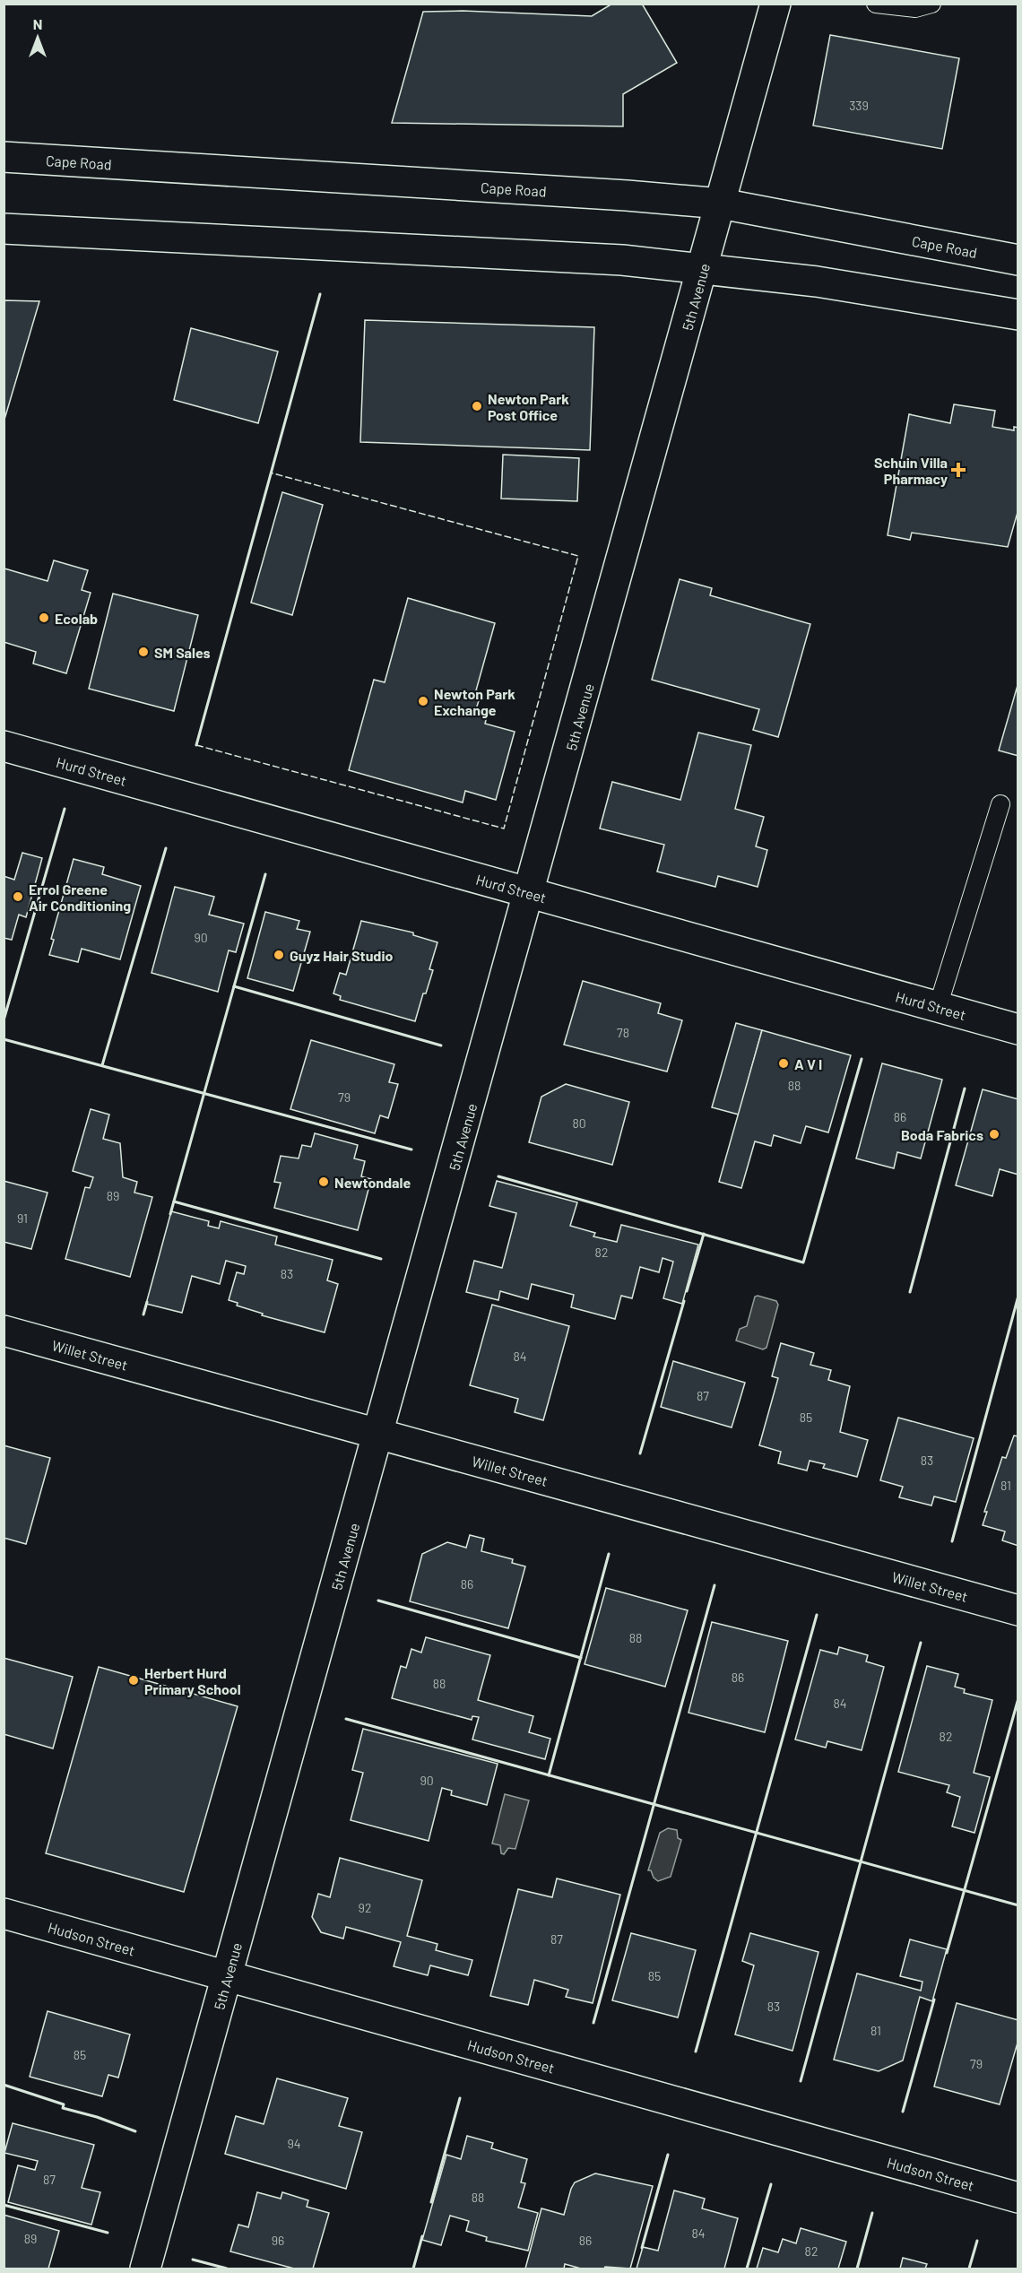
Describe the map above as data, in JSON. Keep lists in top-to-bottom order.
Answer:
{
  "streets": {
    "street": [
      "Cape Road",
      "5th Avenue",
      "Hurd Street",
      "Willet Street",
      "Hudson Street"
    ]
  },
  "crossings": [
    ["Cape Road", "5th Avenue"],
    ["5th Avenue", "Hurd Street"],
    ["5th Avenue", "Willet Street"],
    ["5th Avenue", "Hudson Street"]
  ],
  "places": {
    "other": [
      "Newton Park Post Office",
      "Ecolab",
      "SM Sales",
      "Newton Park Exchange",
      "Errol Greene Air Conditioning",
      "Guyz Hair Studio",
      "A V I",
      "Boda Fabrics",
      "Newtondale",
      "Herbert Hurd Primary School"
    ],
    "health": ["Schuin Villa Pharmacy"]
  },
  "house_numbers": [
    "339",
    "90",
    "78",
    "88",
    "79",
    "86",
    "80",
    "89",
    "91",
    "82",
    "83",
    "84",
    "87",
    "85",
    "83",
    "81",
    "86",
    "88",
    "86",
    "88",
    "84",
    "82",
    "90",
    "92",
    "87",
    "85",
    "83",
    "81",
    "85",
    "79",
    "94",
    "87",
    "88",
    "84",
    "89",
    "96",
    "86",
    "82"
  ],
  "north": "top"
}
